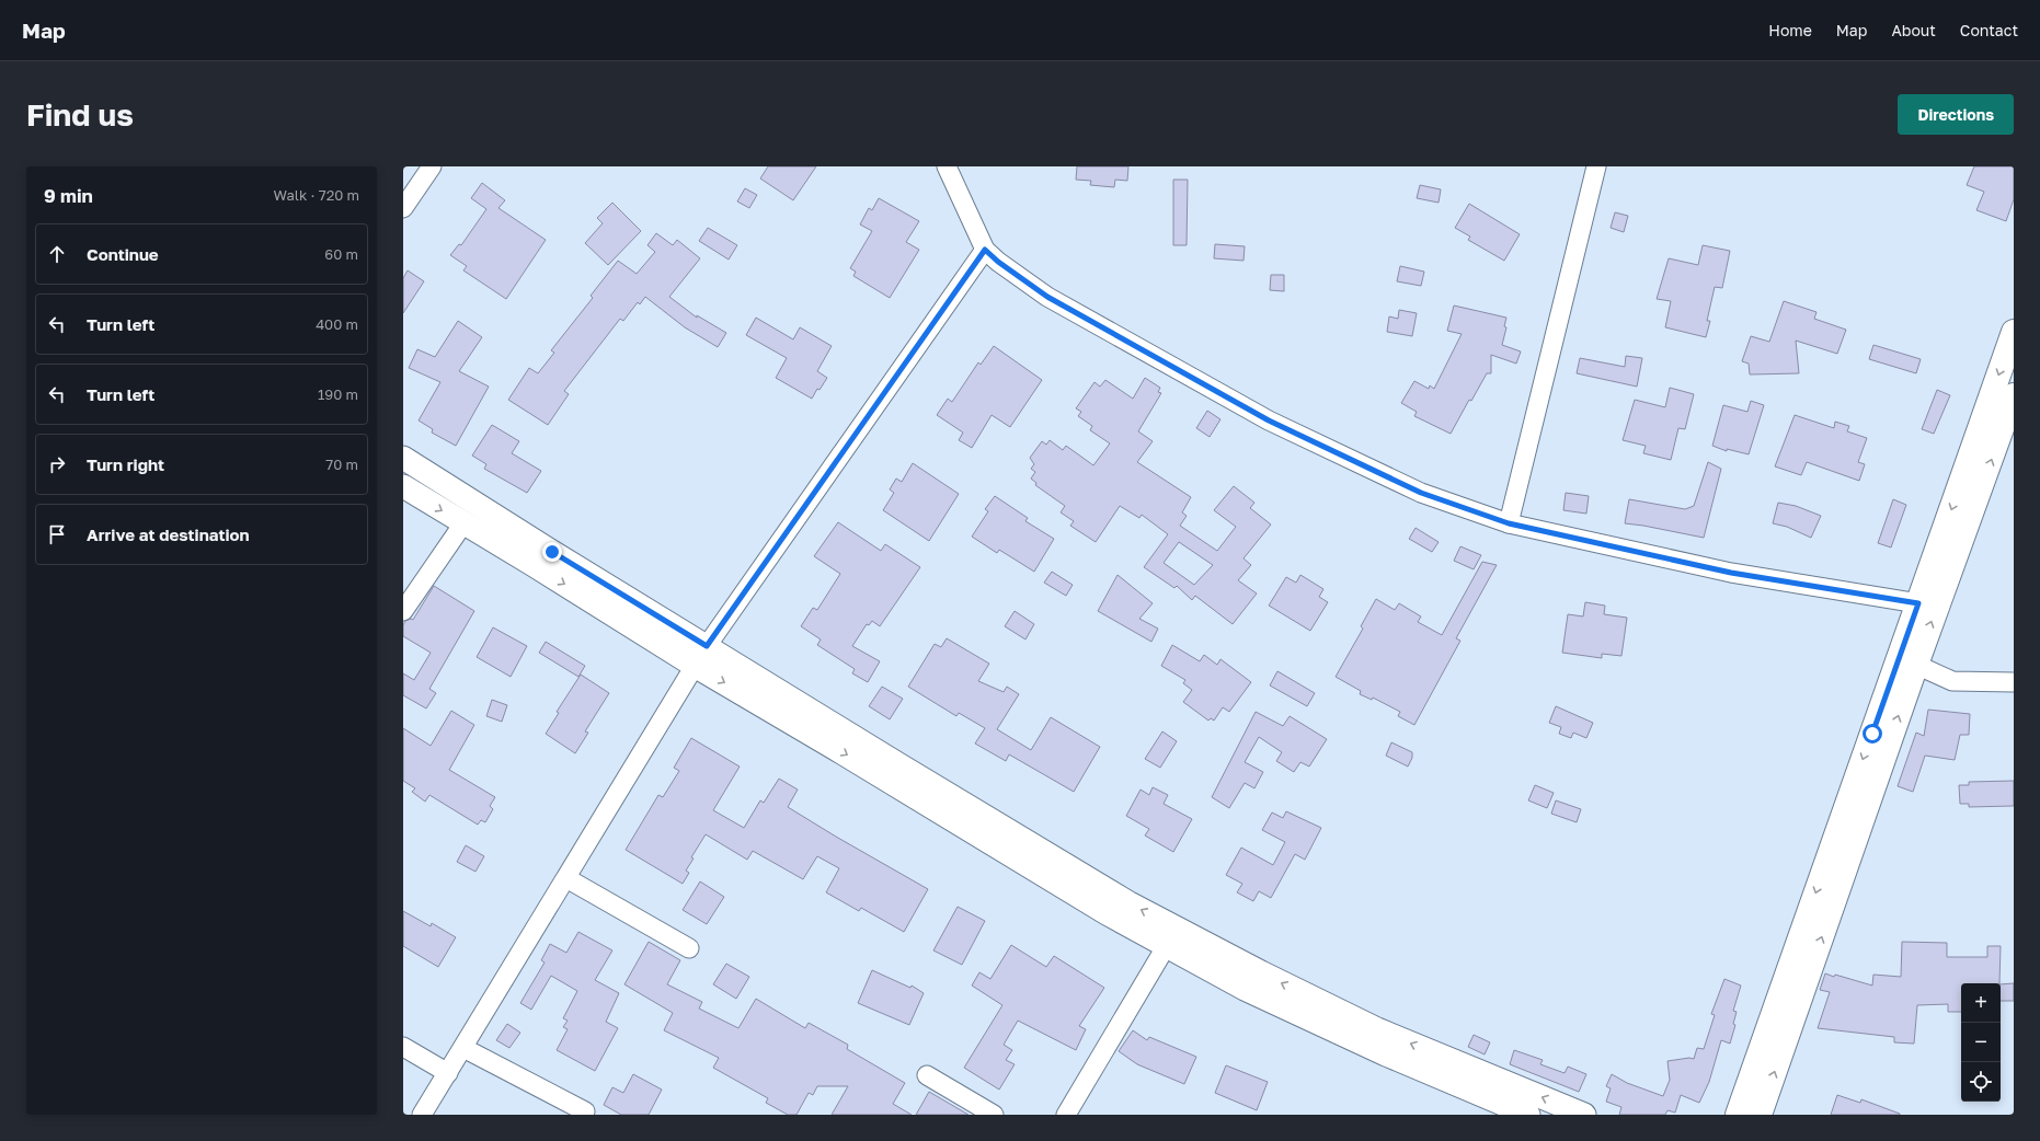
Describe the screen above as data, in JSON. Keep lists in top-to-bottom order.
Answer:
{
  "page": {
    "header": "Map",
    "nav": [
      "Home",
      "Map",
      "About",
      "Contact"
    ],
    "buttons": "Directions",
    "title": "Find us",
    "heading": ["9 min", "Walk · 720 m"],
    "list": [
      ["Continue", "60 m"],
      ["Turn left", "400 m"],
      ["Turn left", "190 m"],
      ["Turn right", "70 m"],
      "Arrive at destination"
    ],
    "map_buttons": ["+", "−"]
  }
}
